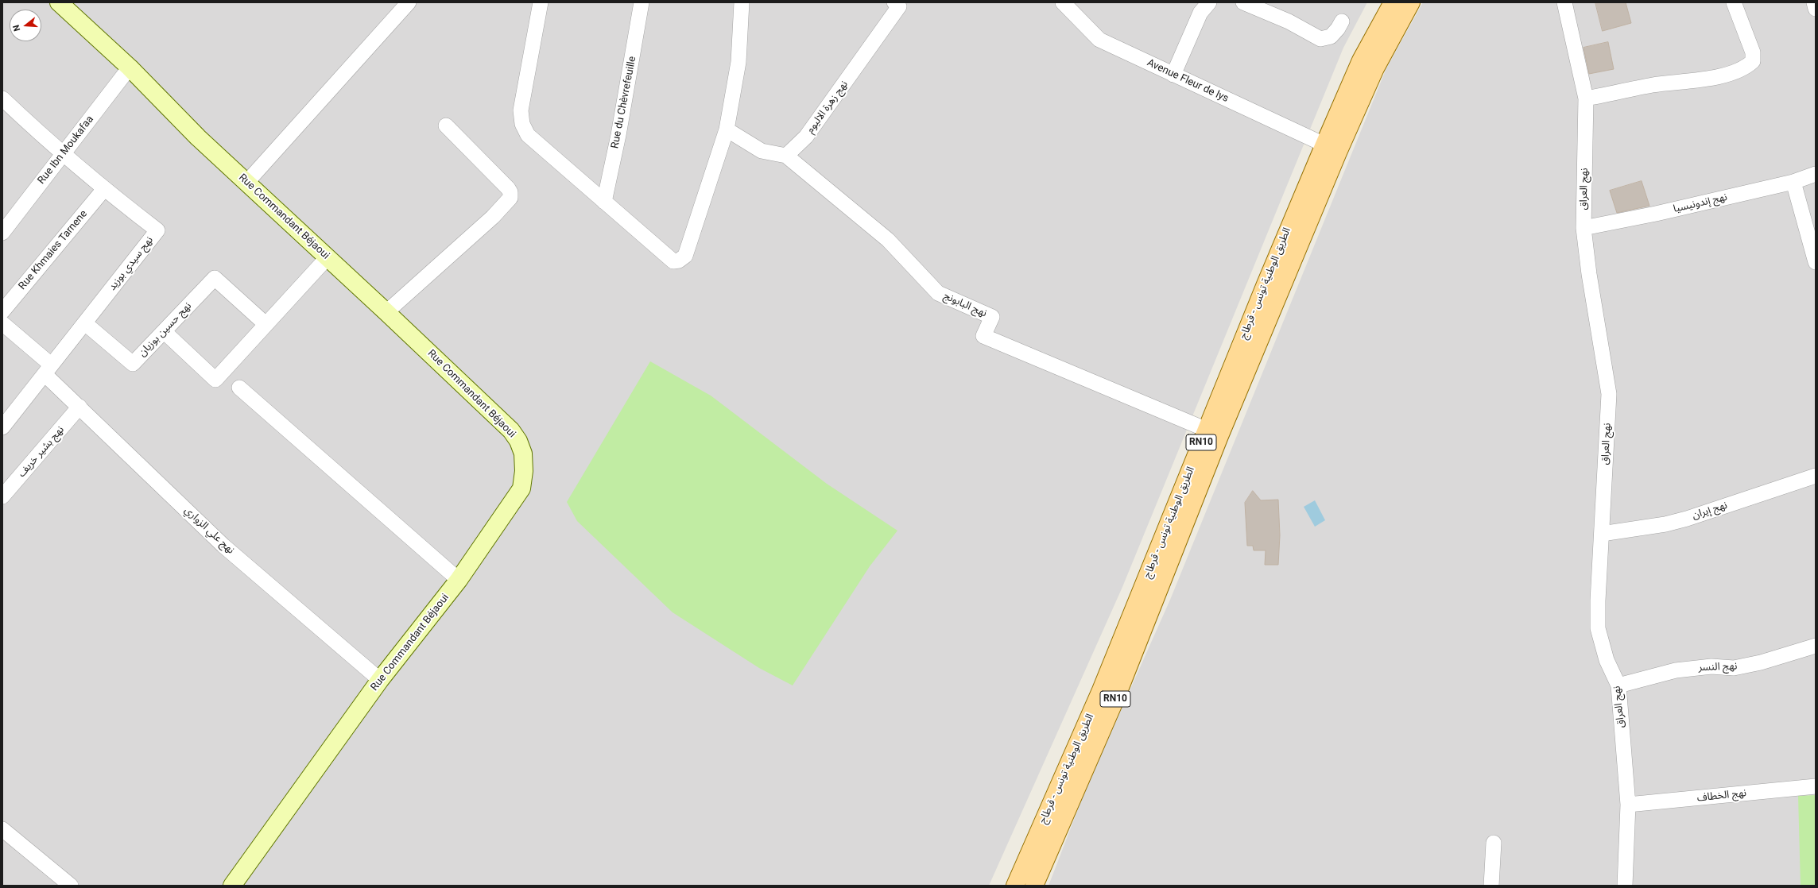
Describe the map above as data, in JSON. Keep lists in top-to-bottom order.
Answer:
{
  "streets": {
    "main road": ["الطريق الوطنية تونس - قرطاج", "RN10"],
    "street": [
      "Avenue Fleur de lys",
      "Rue du Chèvrefeuille",
      "نهج زهرة الاليوم",
      "Rue Ibn Moukafaa",
      "نهج العراق",
      "نهج إندونيسيا",
      "Rue Commandant Béjaoui",
      "Rue Khmaies Tarnene",
      "نهج سيدي بوزيد",
      "نهج البابونج",
      "نهج حسين بوزيان",
      "نهج بشير خريف",
      "نهج إيران",
      "نهج علي الزواري",
      "نهج النسر",
      "نهج الخطاف"
    ]
  },
  "crossings": [
    ["Avenue Fleur de lys", "الطريق الوطنية تونس - قرطاج"],
    ["نهج زهرة الاليوم", "نهج البابونج"],
    ["Rue Ibn Moukafaa", "Rue Commandant Béjaoui"],
    ["Rue Ibn Moukafaa", "نهج سيدي بوزيد"],
    ["نهج العراق", "نهج إندونيسيا"],
    ["نهج العراق", "نهج إيران"],
    ["نهج العراق", "نهج النسر"],
    ["نهج العراق", "نهج الخطاف"],
    ["Rue Commandant Béjaoui", "نهج علي الزواري"],
    ["Rue Khmaies Tarnene", "نهج سيدي بوزيد"],
    ["نهج سيدي بوزيد", "نهج حسين بوزيان"],
    ["نهج سيدي بوزيد", "نهج علي الزواري"],
    ["الطريق الوطنية تونس - قرطاج", "نهج البابونج"],
    ["نهج بشير خريف", "نهج علي الزواري"]
  ],
  "north": "left"
}
